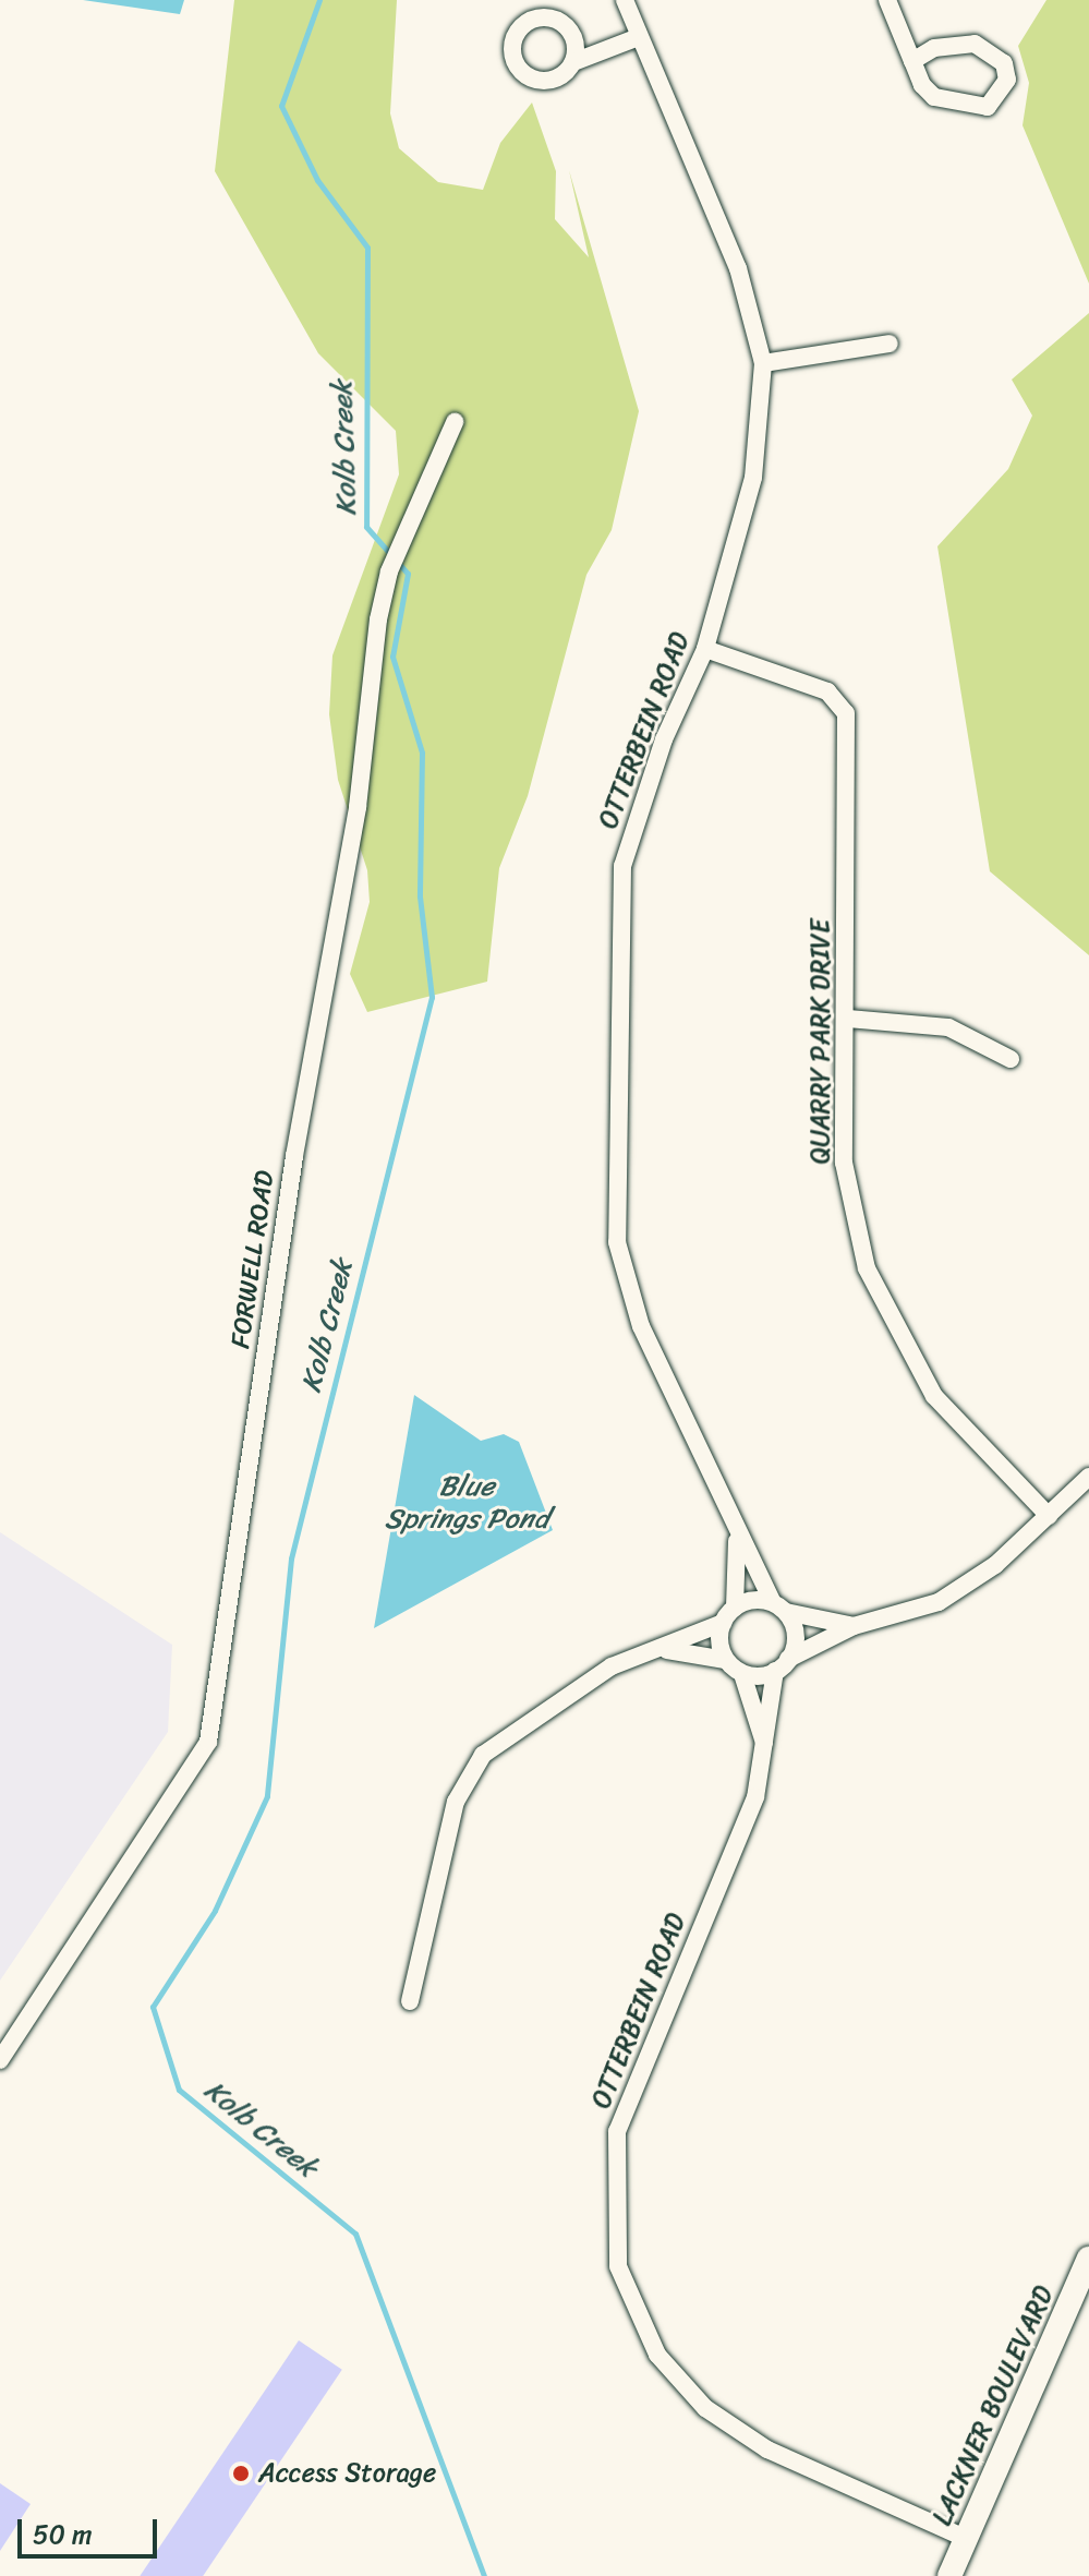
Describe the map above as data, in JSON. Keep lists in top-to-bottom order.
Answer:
{
  "streets": {
    "main road": ["LACKNER BOULEVARD"],
    "street": ["OTTERBEIN ROAD", "QUARRY PARK DRIVE", "FORWELL ROAD"]
  },
  "crossings": [
    ["OTTERBEIN ROAD", "QUARRY PARK DRIVE"],
    ["OTTERBEIN ROAD", "LACKNER BOULEVARD"]
  ],
  "water": ["Kolb Creek", "Blue Springs Pond"],
  "places": ["Access Storage"],
  "scale_bar": "50 m"
}
